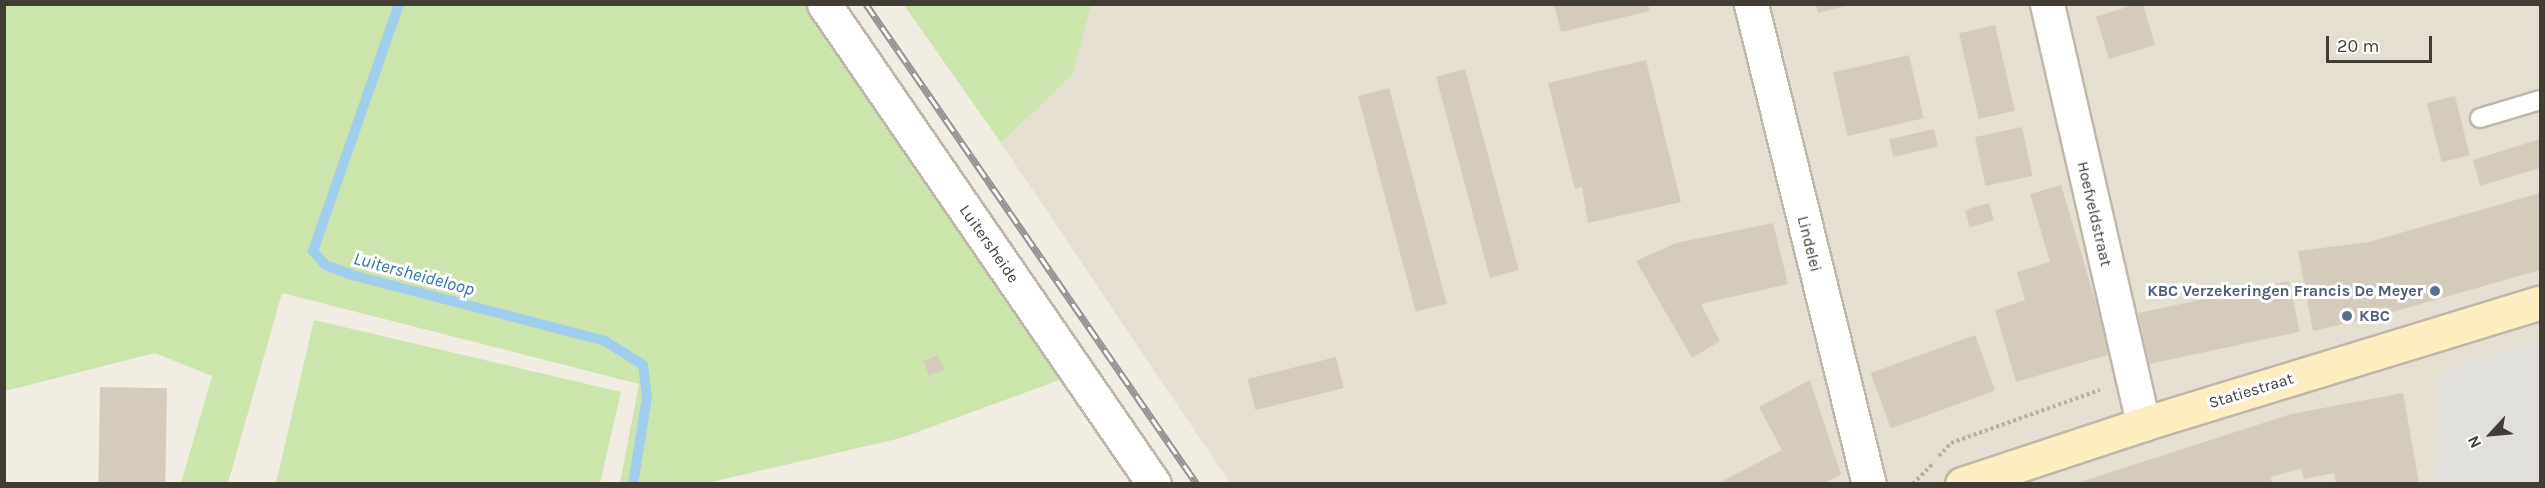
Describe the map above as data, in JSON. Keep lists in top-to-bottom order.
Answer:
{
  "streets": {
    "street": [
      "Hoefveldstraat",
      "Luitersheide",
      "Lindelei",
      "Statiestraat"
    ]
  },
  "crossings": [
    ["Hoefveldstraat", "Statiestraat"]
  ],
  "water": ["Luitersheideloop"],
  "places": ["KBC Verzekeringen Francis De Meyer", "KBC"],
  "scale_bar": "20 m",
  "north": "bottom left"
}
